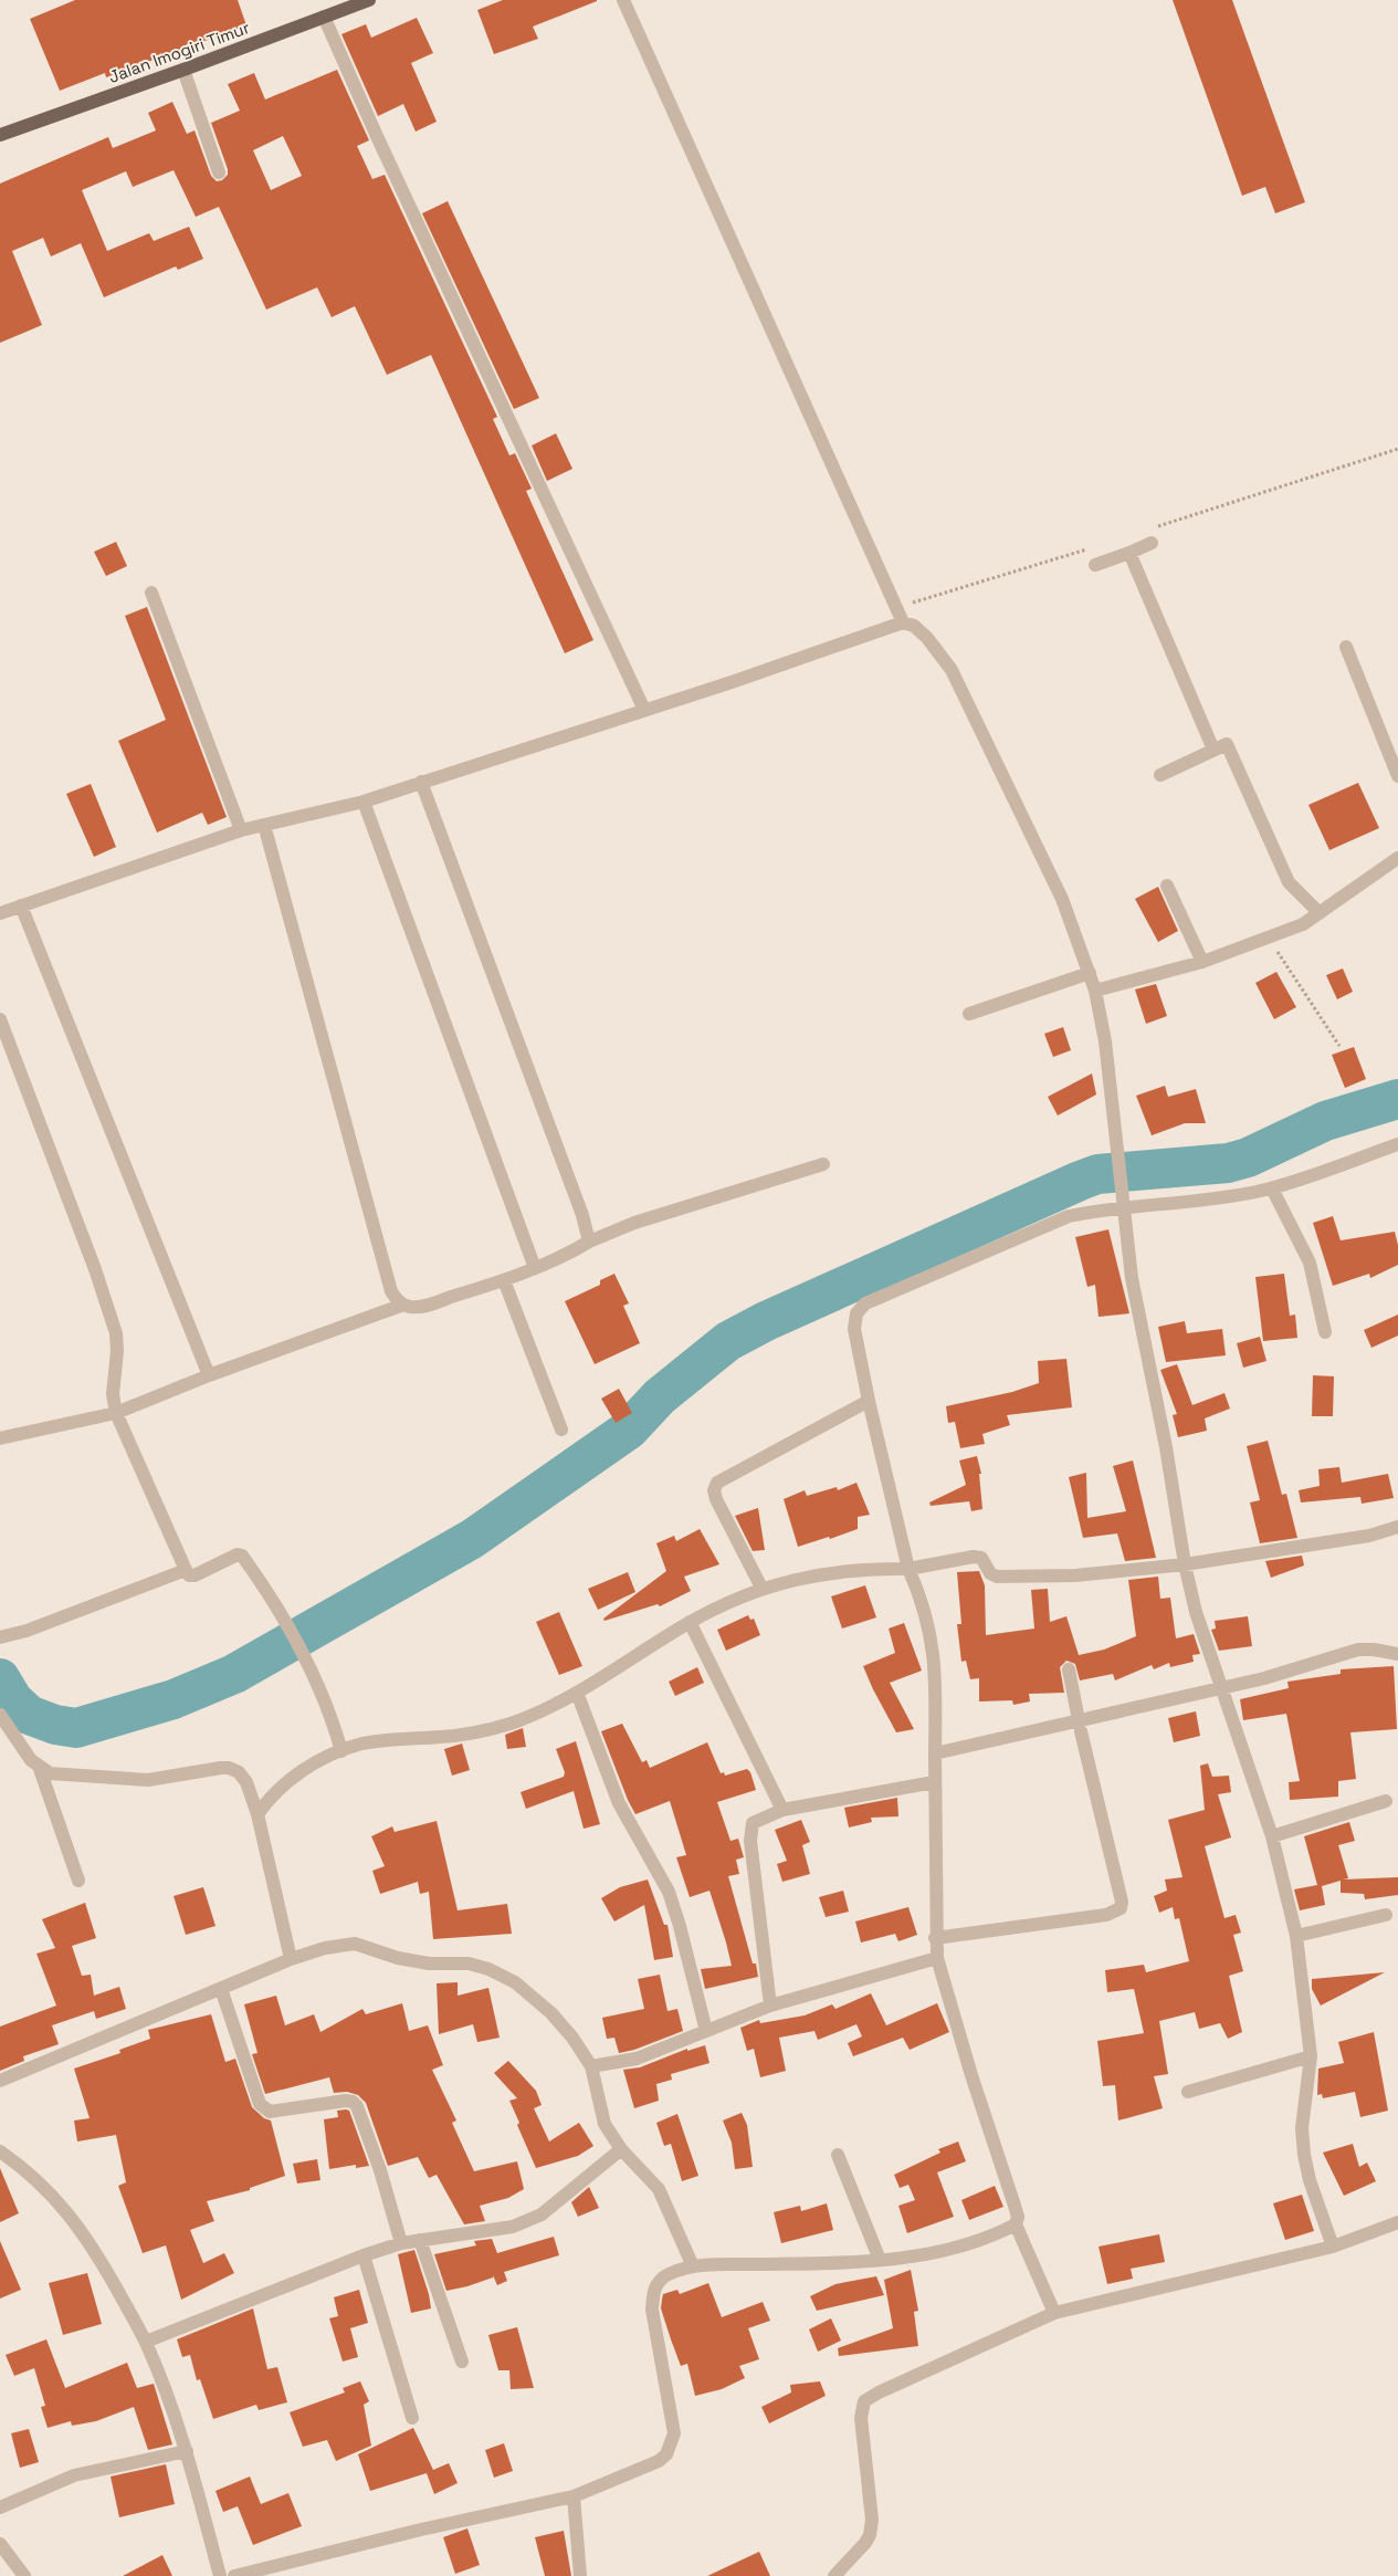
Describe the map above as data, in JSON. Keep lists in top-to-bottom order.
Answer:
{
  "streets": {
    "main road": ["Jalan Imogiri Timur"]
  }
}
